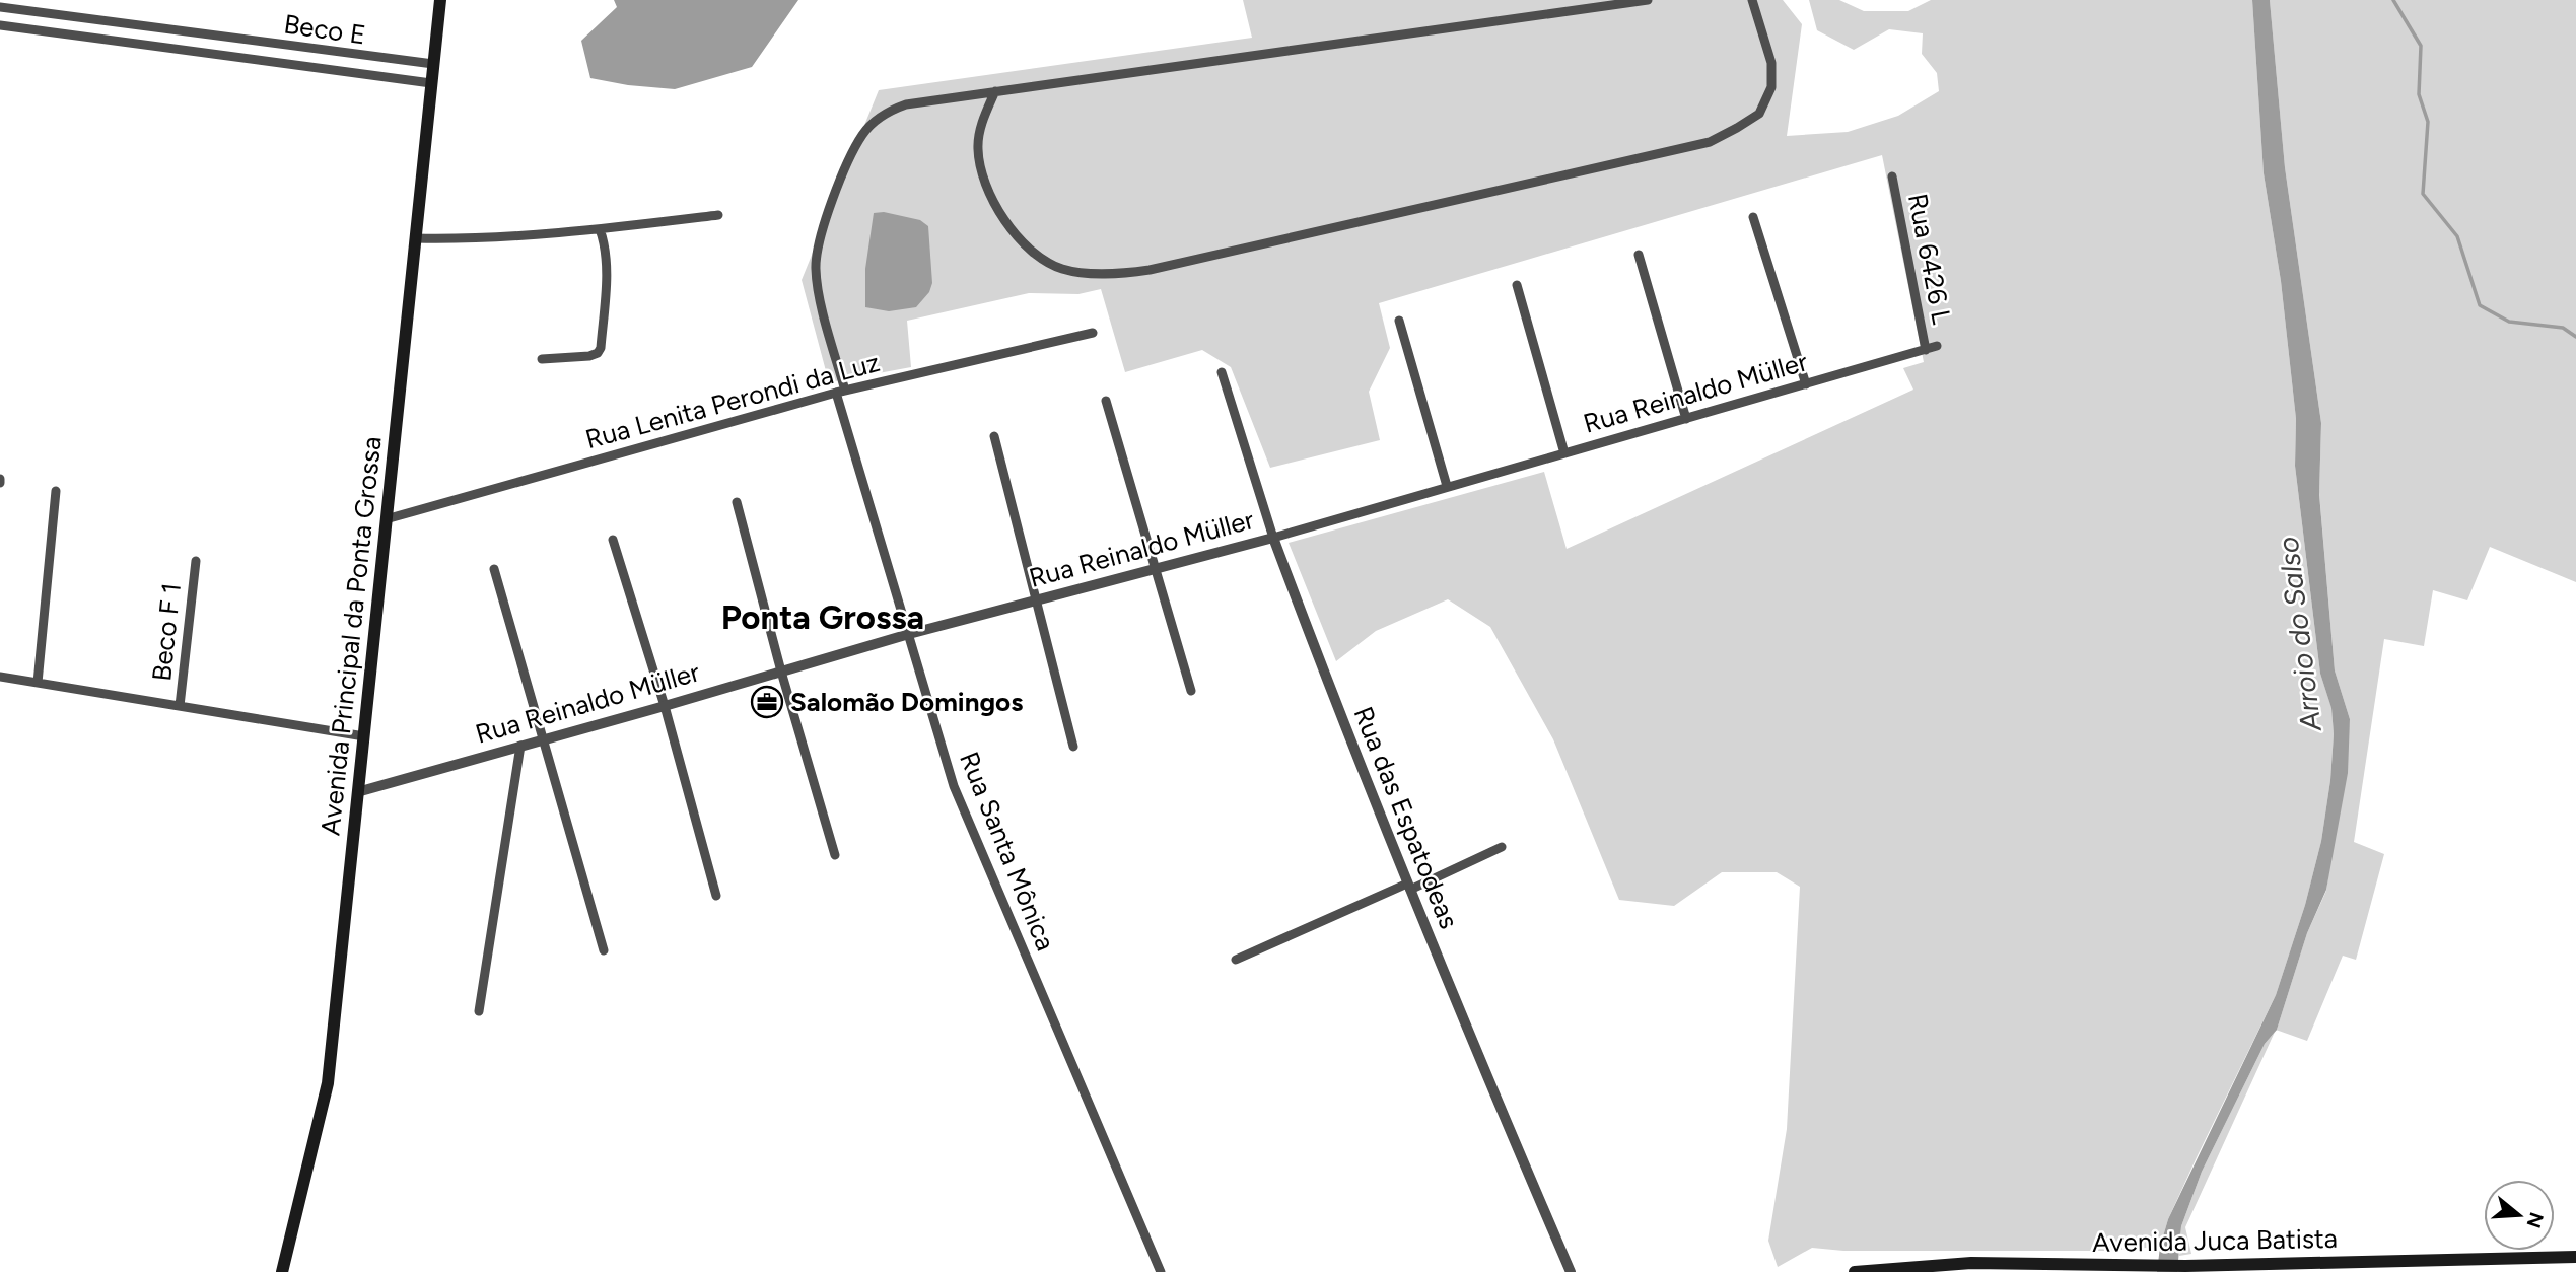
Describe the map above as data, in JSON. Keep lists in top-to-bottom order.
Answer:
{
  "streets": {
    "main road": ["Avenida Principal da Ponta Grossa", "Avenida Juca Batista"],
    "street": [
      "Beco E",
      "Rua 6426 L",
      "Rua Reinaldo Müller",
      "Rua Lenita Perondi da Luz",
      "Beco F 1",
      "Rua das Espatodeas",
      "Rua Santa Mônica"
    ]
  },
  "crossings": [
    ["Beco E", "Avenida Principal da Ponta Grossa"],
    ["Rua 6426 L", "Rua Reinaldo Müller"],
    ["Rua Reinaldo Müller", "Avenida Principal da Ponta Grossa"],
    ["Rua Reinaldo Müller", "Rua das Espatodeas"],
    ["Rua Reinaldo Müller", "Rua Santa Mônica"],
    ["Rua Lenita Perondi da Luz", "Avenida Principal da Ponta Grossa"],
    ["Rua Lenita Perondi da Luz", "Rua Santa Mônica"]
  ],
  "districts": ["Ponta Grossa"],
  "water": ["Arroio do Salso"],
  "places": {
    "office": ["Salomão Domingos"]
  },
  "north": "right"
}
